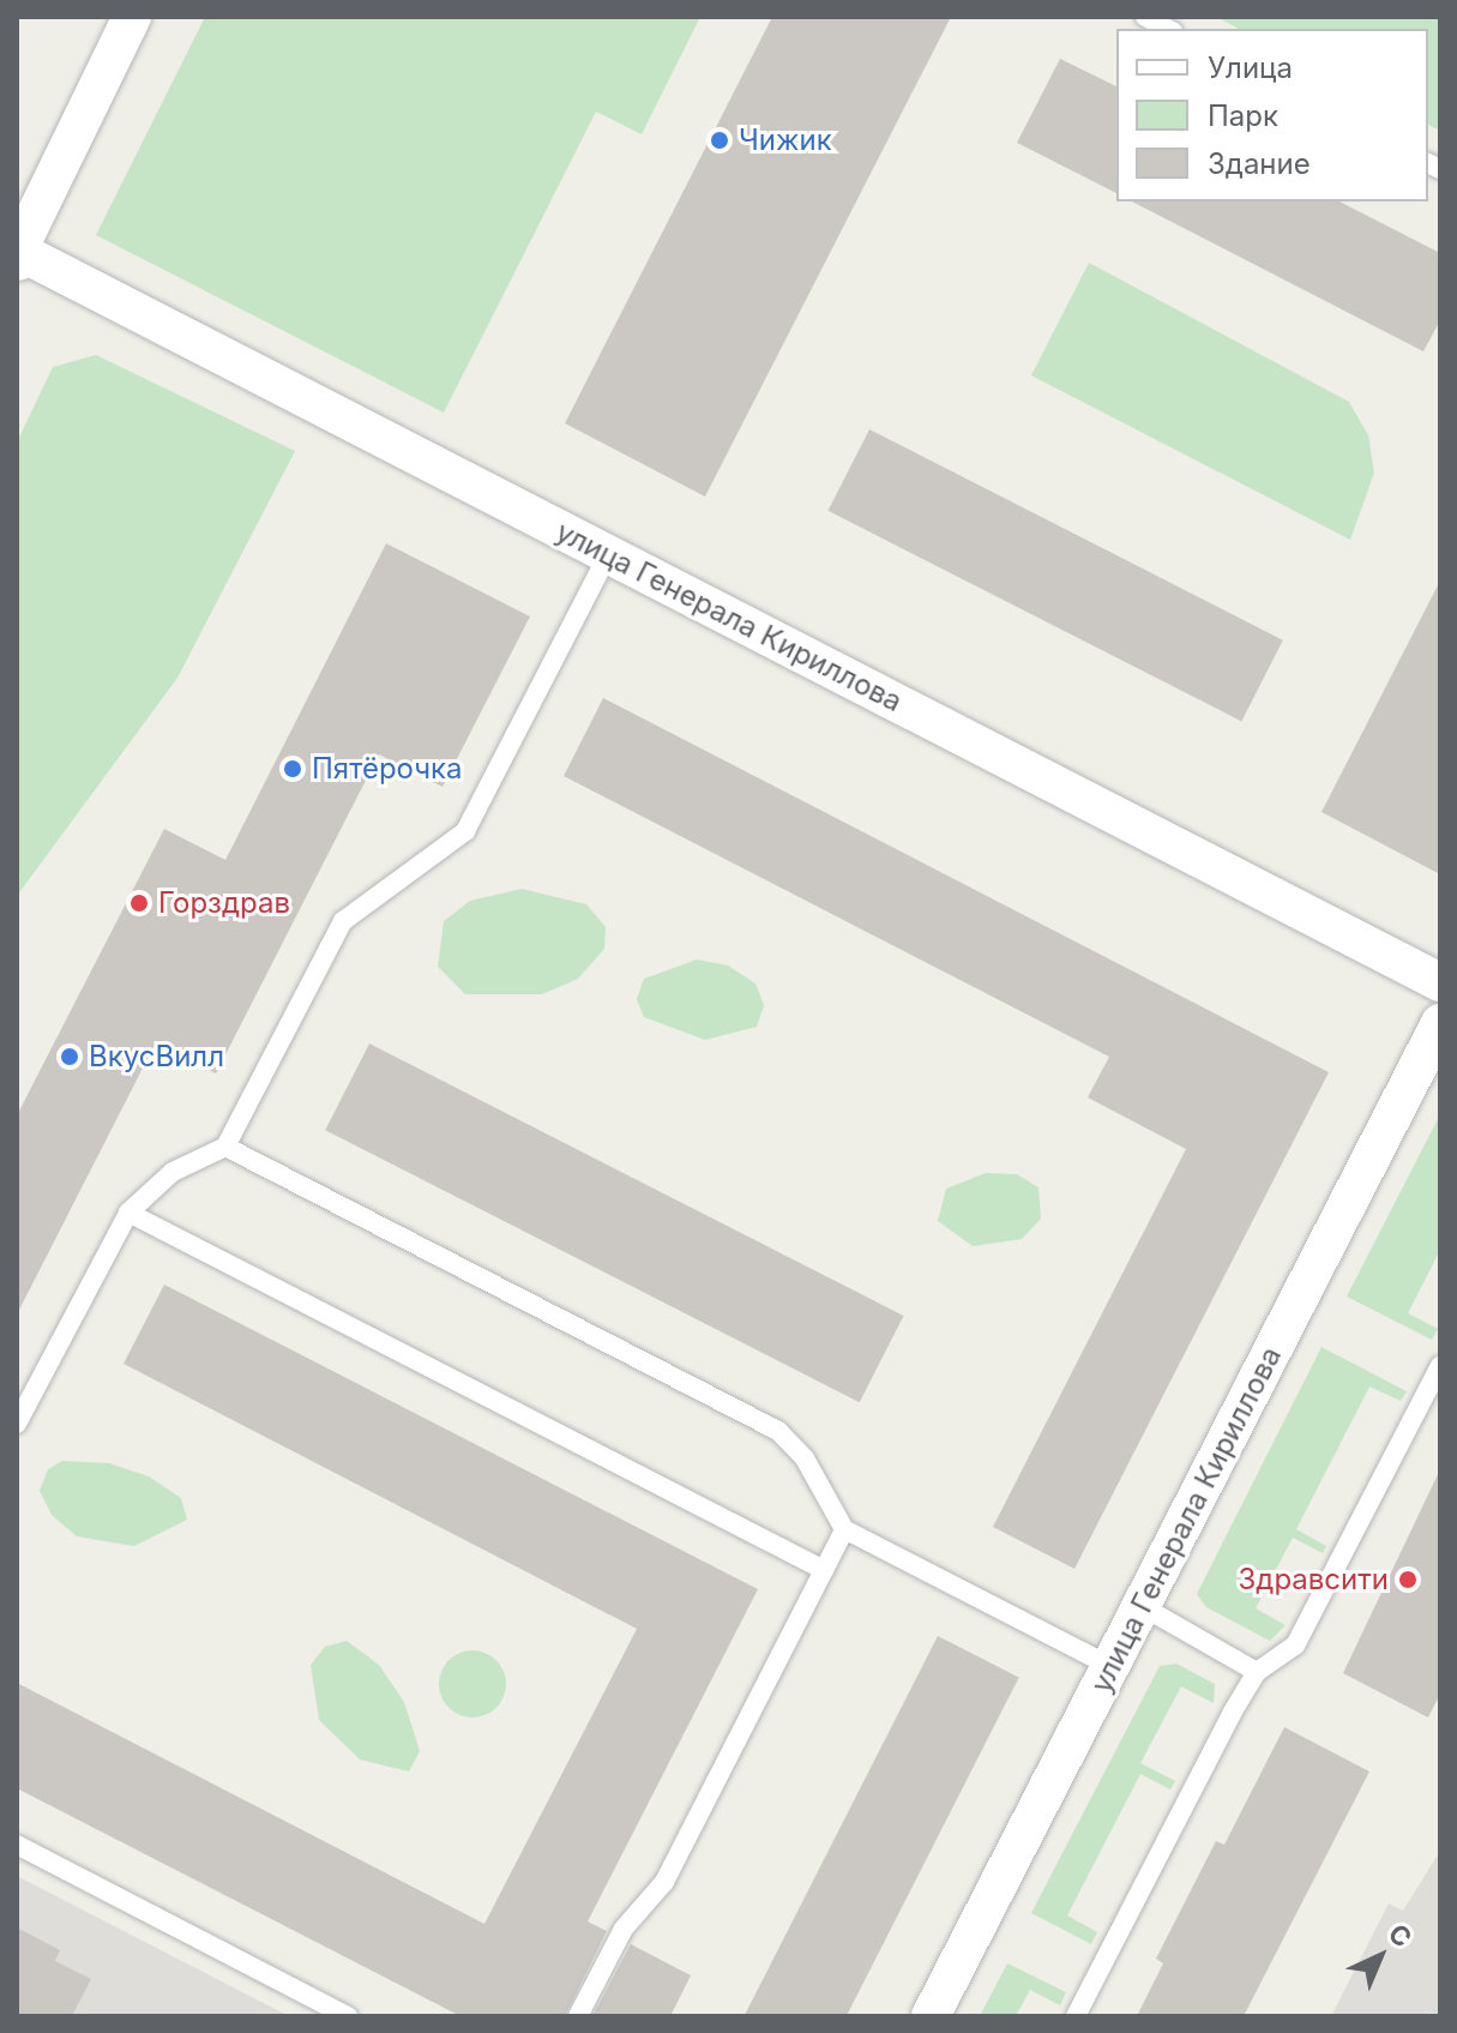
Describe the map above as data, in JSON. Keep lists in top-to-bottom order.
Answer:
{
  "streets": {
    "street": ["улица Генерала Кириллова"]
  },
  "places": [
    "Чижик",
    "Пятёрочка",
    "Горздрав",
    "ВкусВилл",
    "Здравсити"
  ],
  "legend": ["Улица", "Парк", "Здание"],
  "north": "top right"
}
